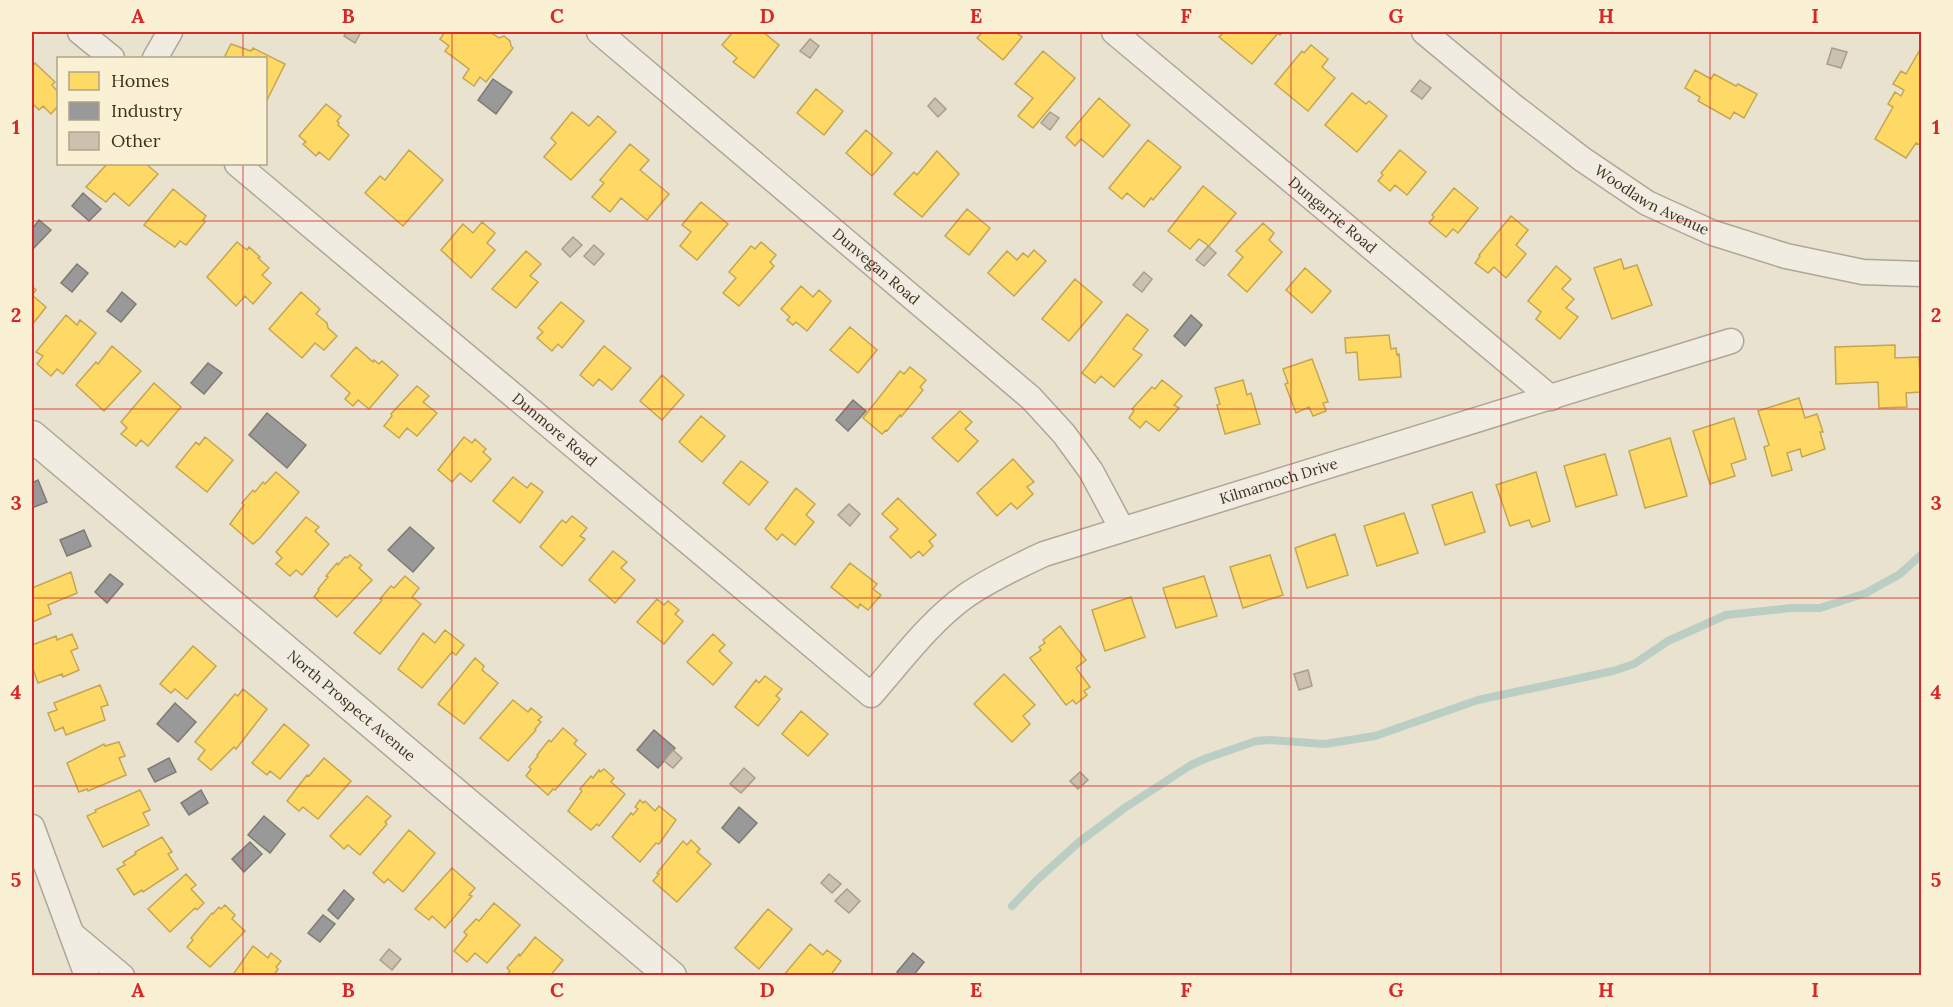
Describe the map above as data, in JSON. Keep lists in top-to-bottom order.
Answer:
{
  "streets": {
    "street": [
      "Woodlawn Avenue",
      "Dungarrie Road",
      "Dunvegan Road",
      "Dunmore Road",
      "Kilmarnoch Drive",
      "North Prospect Avenue"
    ]
  },
  "crossings": [
    ["Dungarrie Road", "Kilmarnoch Drive"],
    ["Dunvegan Road", "Kilmarnoch Drive"],
    ["Dunmore Road", "Kilmarnoch Drive"]
  ],
  "legend": ["Homes", "Industry", "Other"],
  "grid": {
    "columns": [
      "A",
      "B",
      "C",
      "D",
      "E",
      "F",
      "G",
      "H",
      "I"
    ],
    "rows": [
      "1",
      "2",
      "3",
      "4",
      "5"
    ]
  }
}
